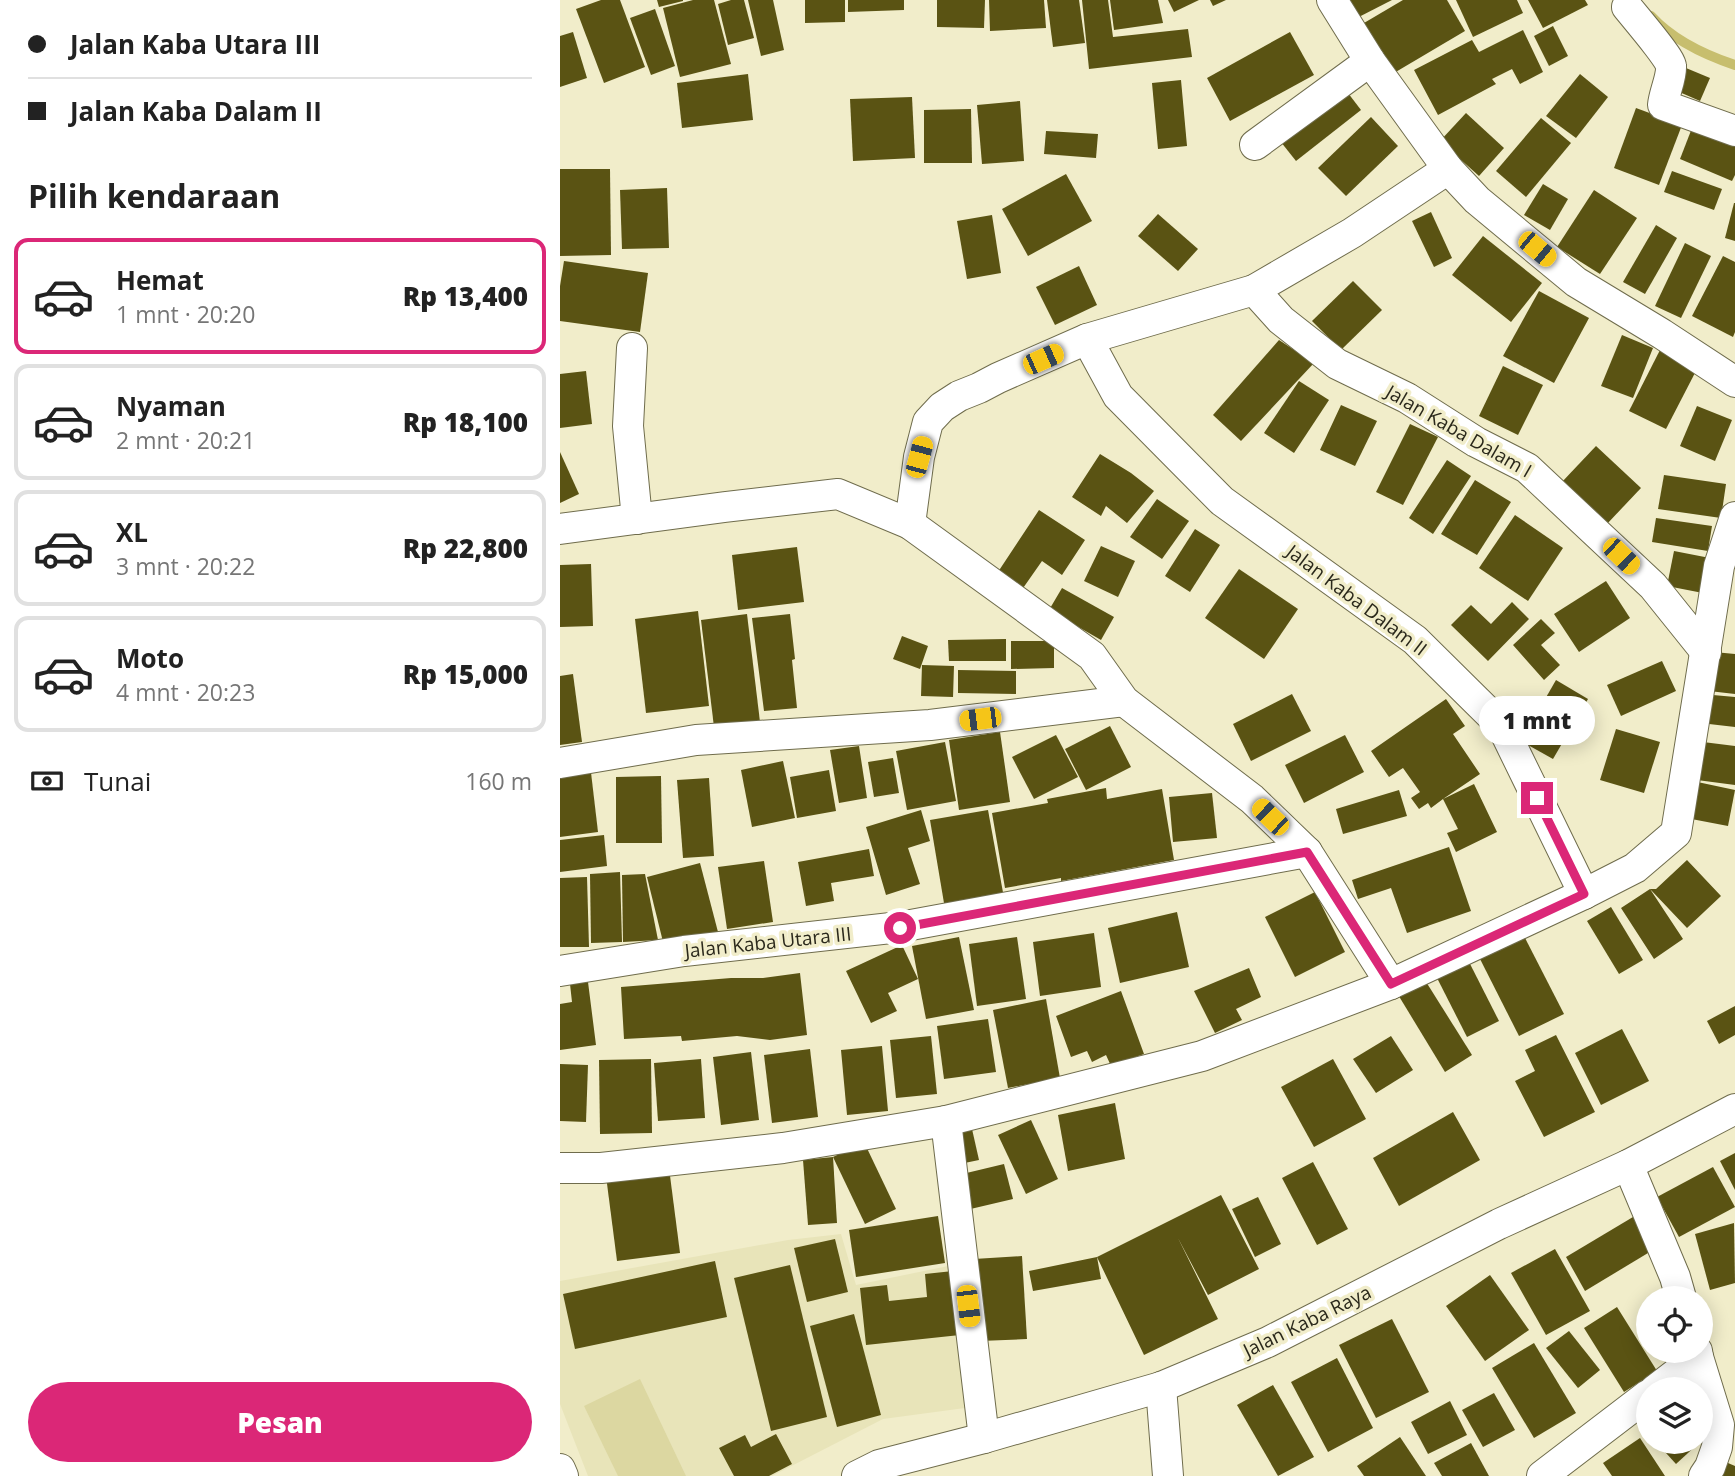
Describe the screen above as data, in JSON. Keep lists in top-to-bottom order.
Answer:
{
  "streets": {
    "street": [
      "Jalan Kaba Dalam I",
      "Jalan Kaba Dalam II",
      "Jalan Kaba Utara III",
      "Jalan Kaba Raya"
    ]
  },
  "page": {
    "banner": ["Jalan Kaba Utara III", "Jalan Kaba Dalam II"],
    "heading": "Pilih kendaraan",
    "list": [
      {
        "name": "Hemat",
        "note": "1 mnt · 20:20",
        "value": "Rp 13,400"
      },
      {
        "name": "Nyaman",
        "note": "2 mnt · 20:21",
        "value": "Rp 18,100"
      },
      {
        "name": "XL",
        "note": "3 mnt · 20:22",
        "value": "Rp 22,800"
      },
      {
        "name": "Moto",
        "note": "4 mnt · 20:23",
        "value": "Rp 15,000"
      }
    ],
    "bubble": "1 mnt",
    "pay": ["Tunai", "160 m"],
    "buttons": "Pesan"
  }
}
